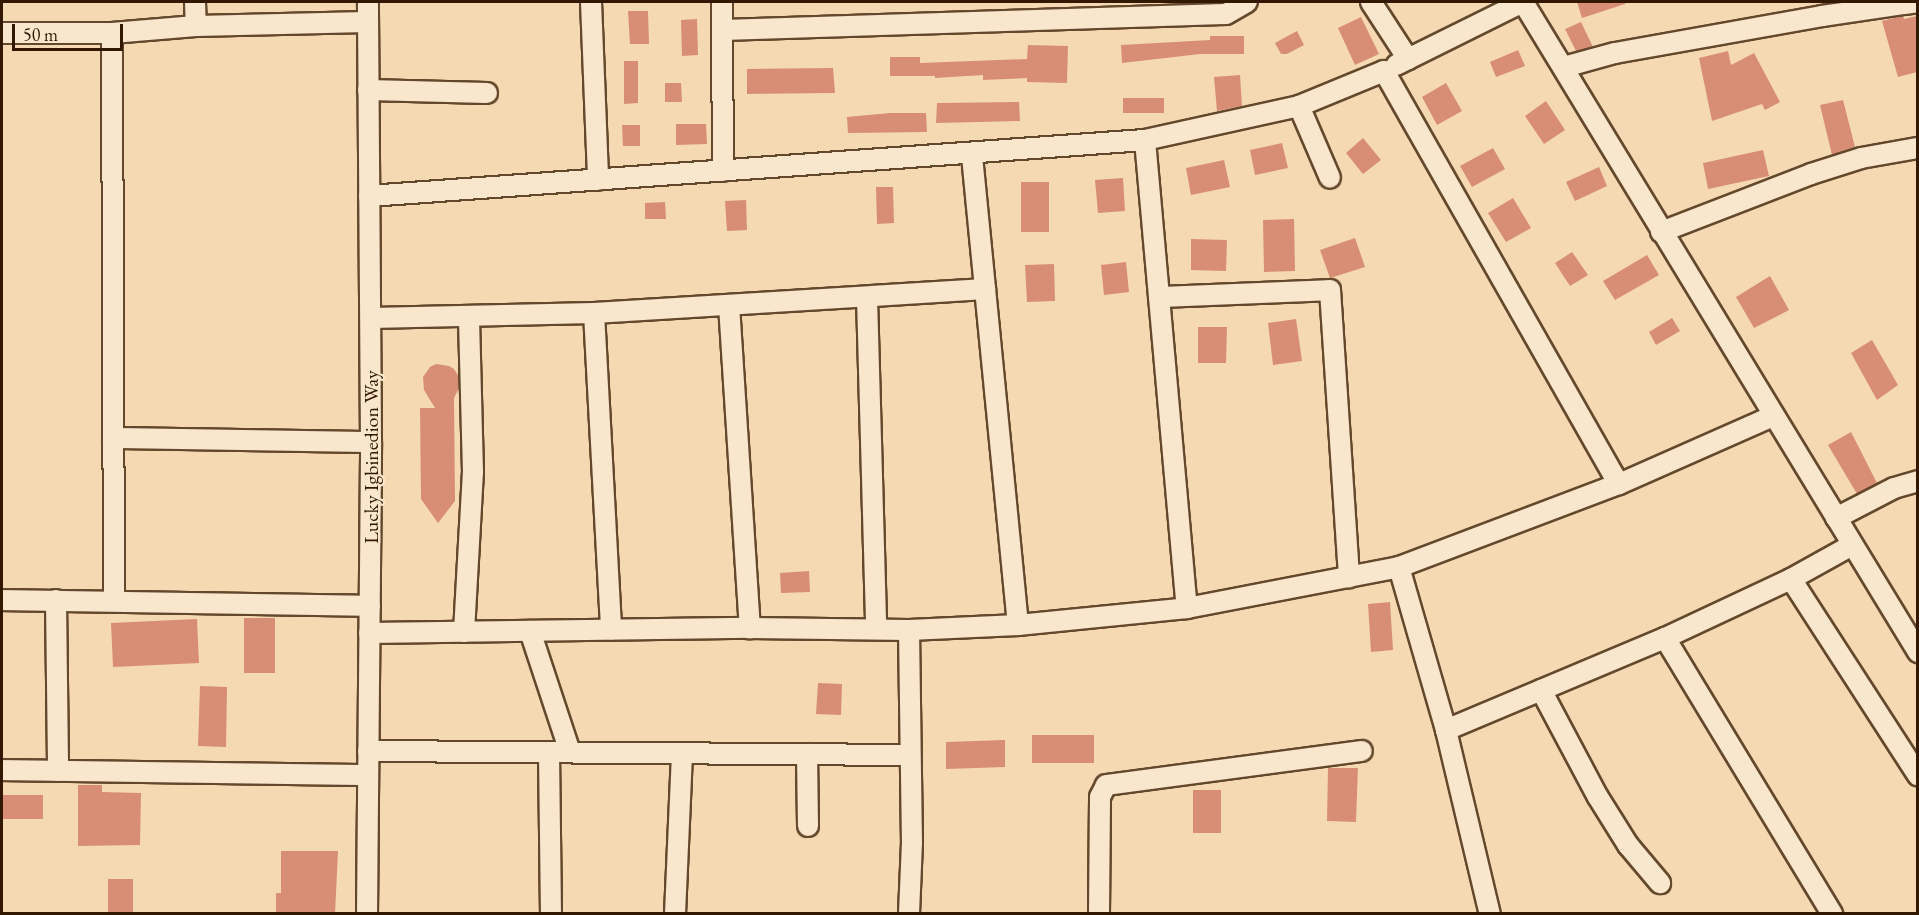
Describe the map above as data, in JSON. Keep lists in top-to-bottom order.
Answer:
{
  "streets": {
    "street": ["Lucky Igbinedion Way"]
  },
  "scale_bar": "50 m"
}
